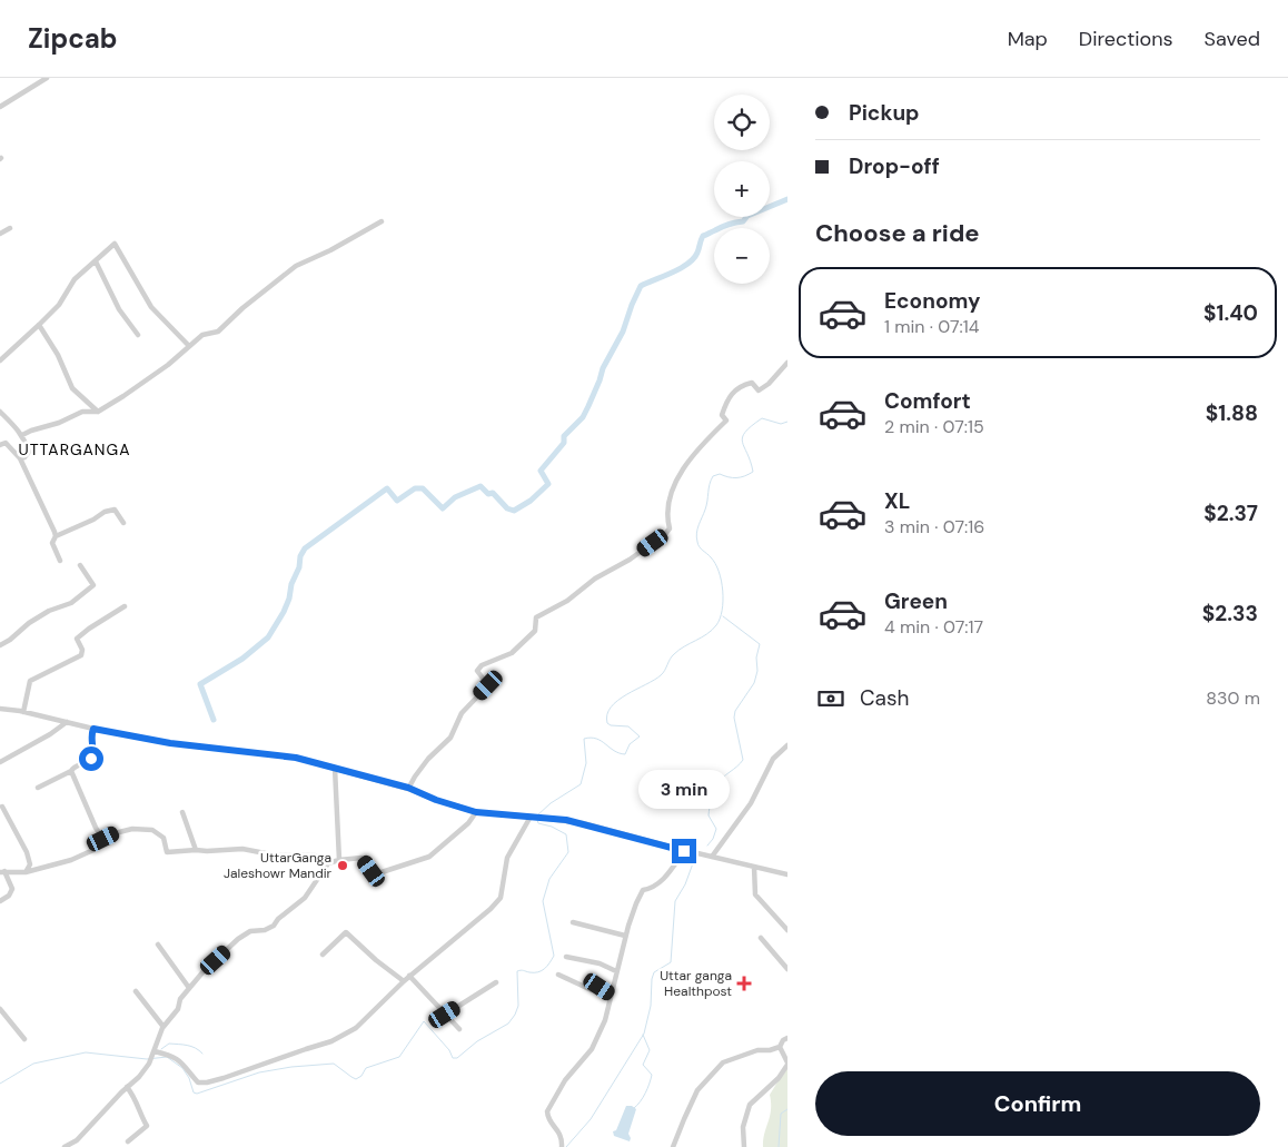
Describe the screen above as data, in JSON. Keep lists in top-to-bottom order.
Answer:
{
  "districts": ["UTTARGANGA"],
  "places": {
    "other": ["UttarGanga Jaleshowr Mandir"],
    "health": ["Uttar ganga Healthpost"]
  },
  "page": {
    "header": "Zipcab",
    "nav": ["Map", "Directions", "Saved"],
    "banner": ["Pickup", "Drop-off"],
    "map_buttons": ["+", "−"],
    "heading": "Choose a ride",
    "list": [
      {
        "name": "Economy",
        "note": "1 min · 07:14",
        "value": "$1.40"
      },
      {
        "name": "Comfort",
        "note": "2 min · 07:15",
        "value": "$1.88"
      },
      {
        "name": "XL",
        "note": "3 min · 07:16",
        "value": "$2.37"
      },
      {
        "name": "Green",
        "note": "4 min · 07:17",
        "value": "$2.33"
      }
    ],
    "pay": ["Cash", "830 m"],
    "bubble": "3 min",
    "buttons": "Confirm"
  }
}
